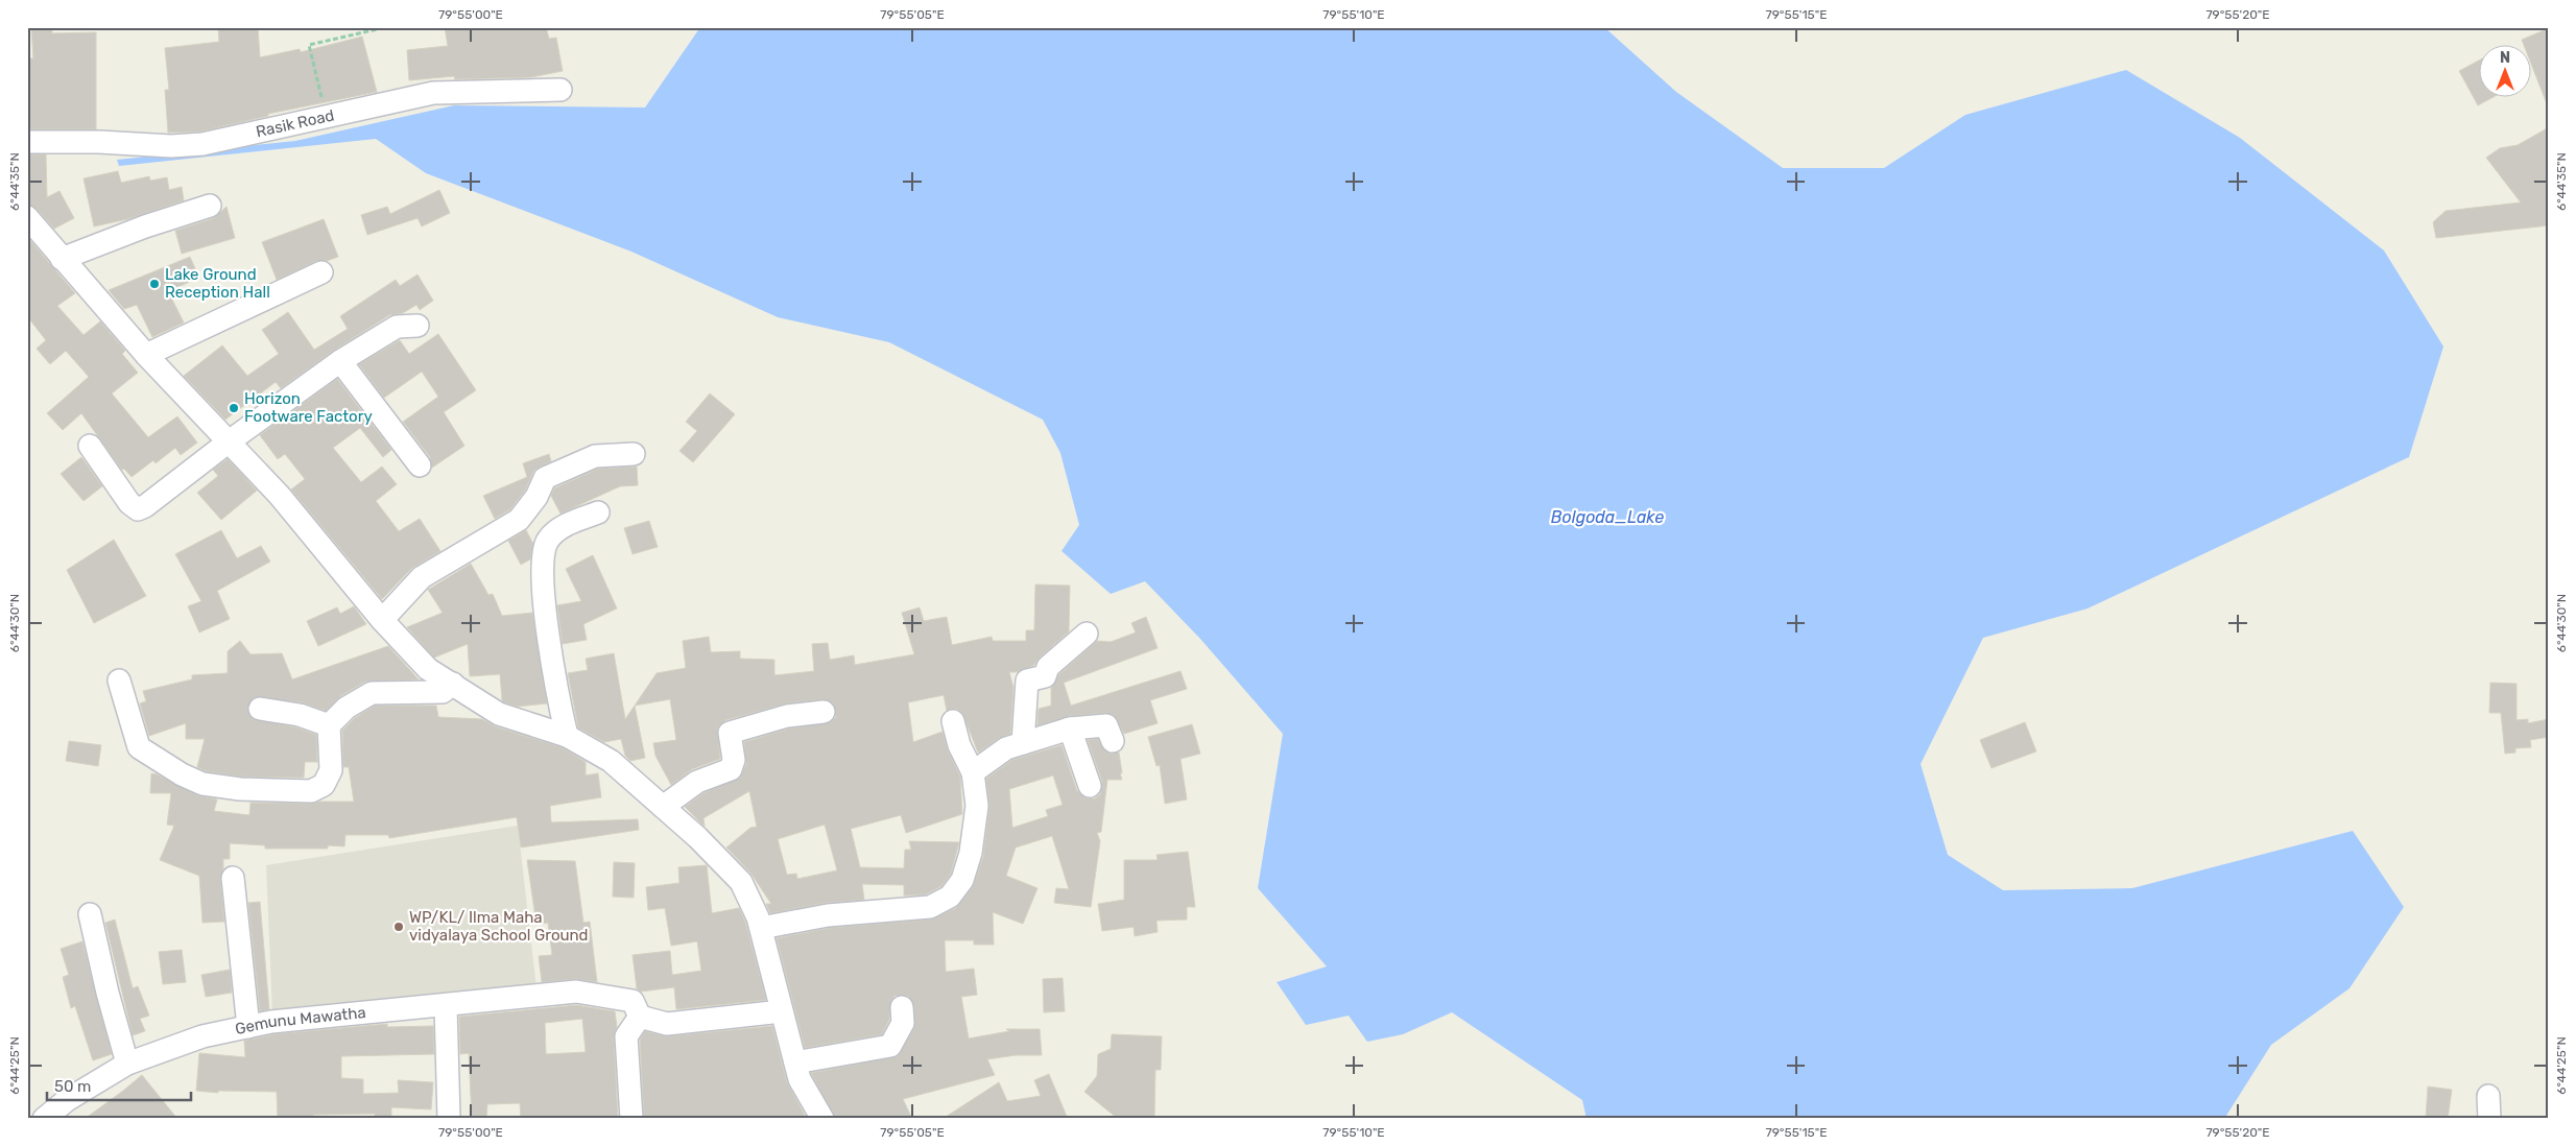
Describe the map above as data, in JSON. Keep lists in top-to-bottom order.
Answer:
{
  "streets": {
    "street": ["Rasik Road", "Gemunu Mawatha"]
  },
  "water": ["Bolgoda_Lake"],
  "places": ["Lake Ground Reception Hall", "Horizon Footware Factory", "WP/KL/ Ilma Maha vidyalaya School Ground"],
  "scale_bar": "50 m",
  "north": "top",
  "coordinates": [
    "79°55'00\"E",
    "79°55'05\"E",
    "79°55'10\"E",
    "79°55'15\"E",
    "79°55'20\"E",
    "6°44'35\"N",
    "6°44'30\"N",
    "6°44'25\"N"
  ]
}
